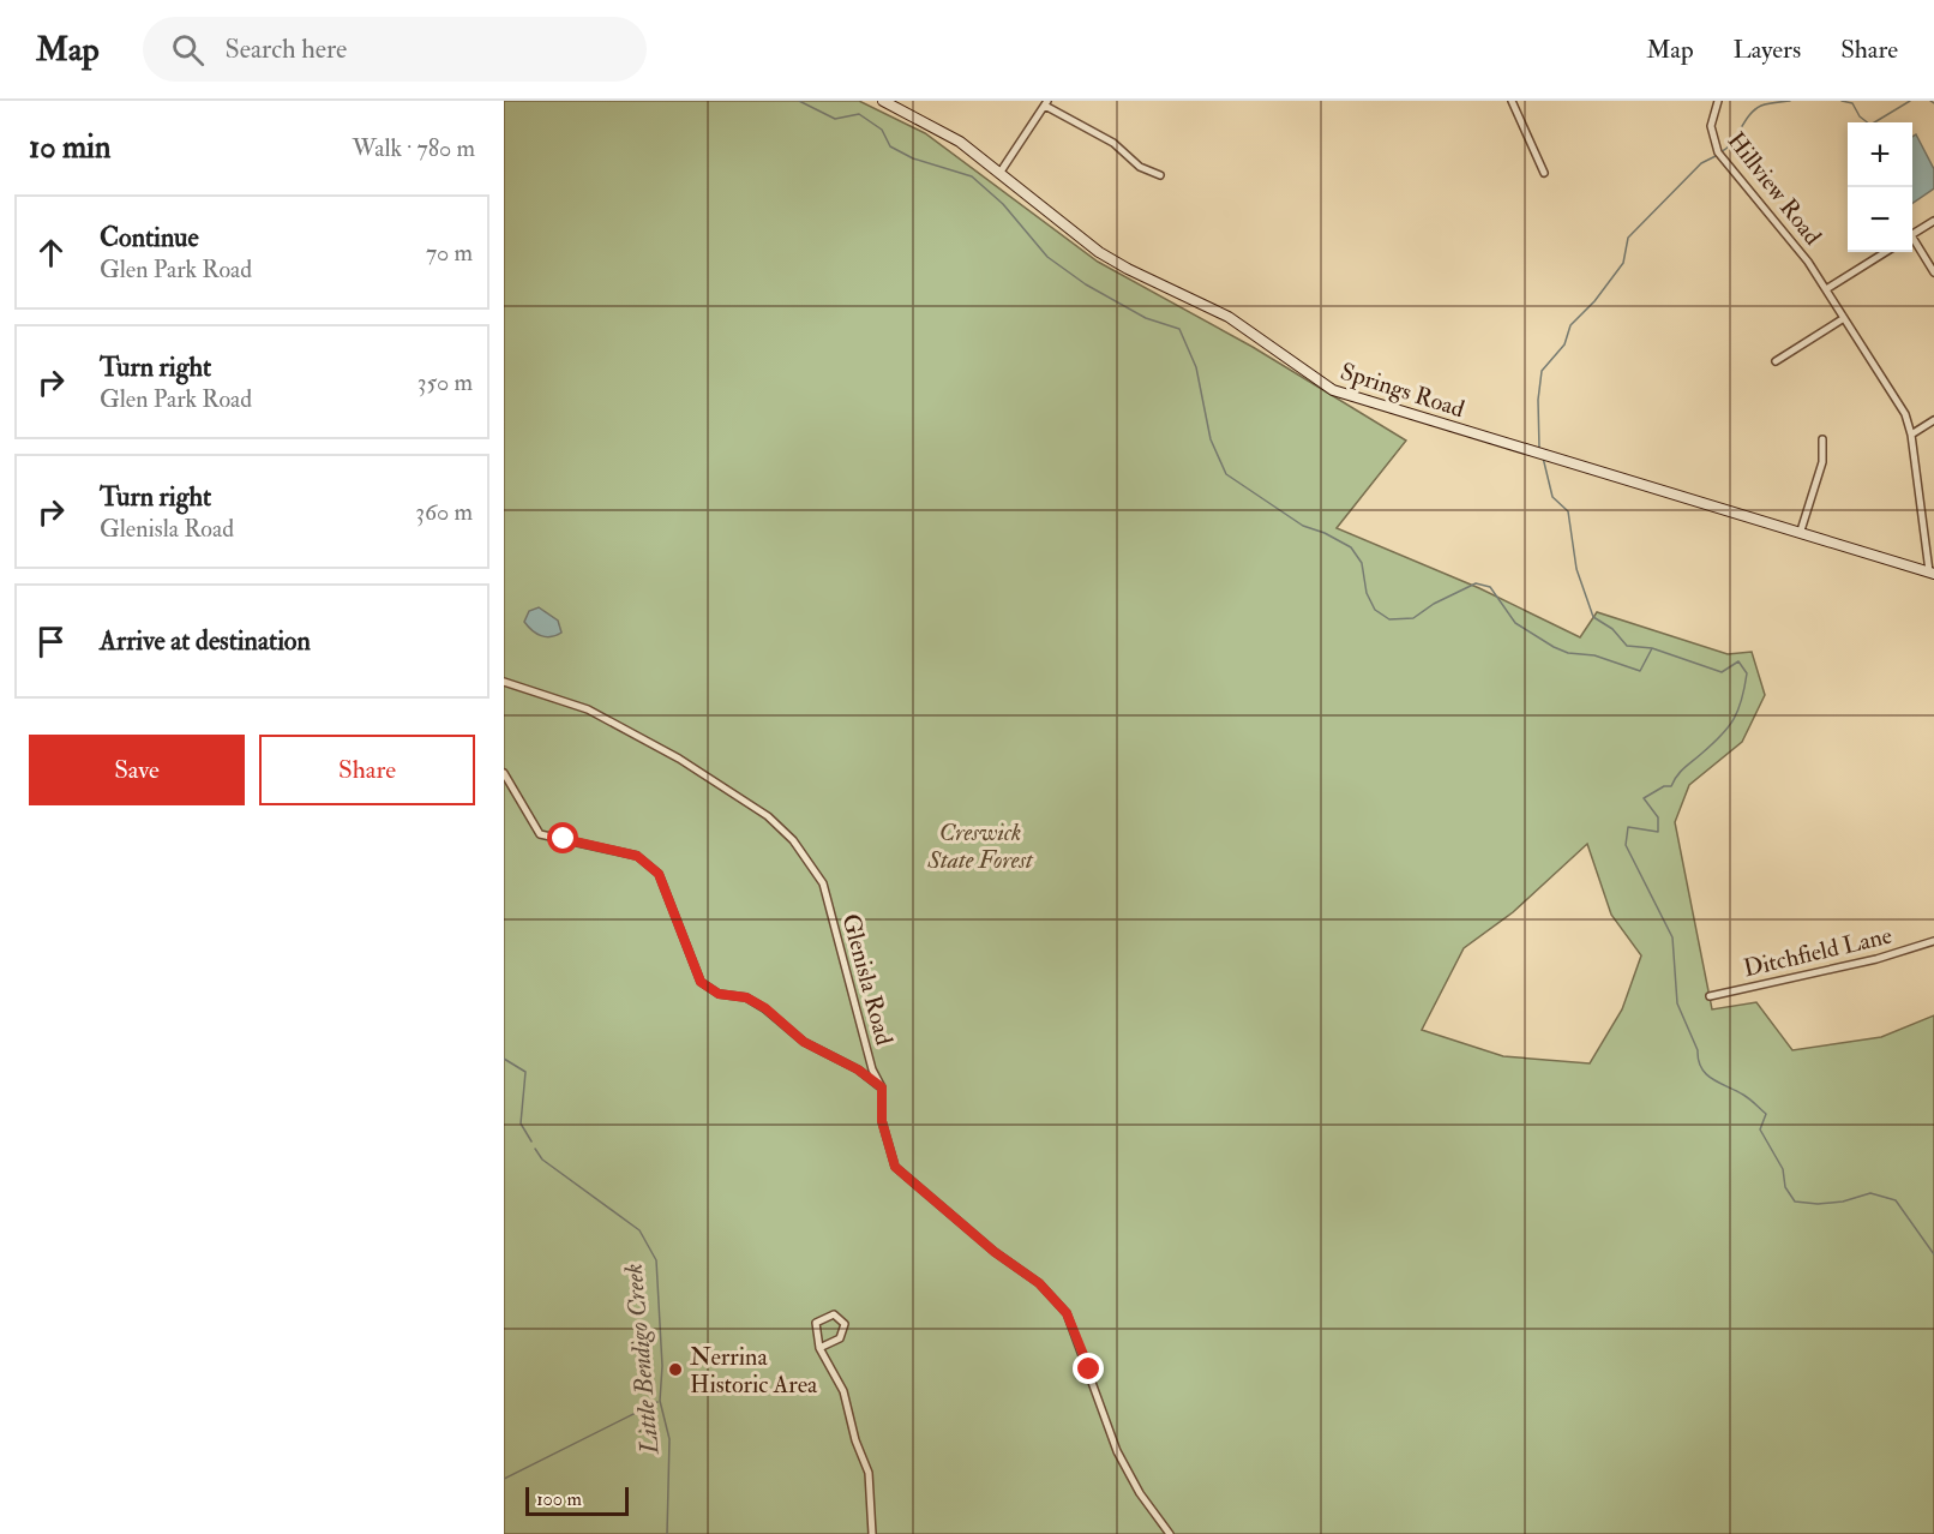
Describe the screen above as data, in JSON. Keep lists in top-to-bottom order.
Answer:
{
  "streets": {
    "street": [
      "Hillview Road",
      "Springs Road",
      "Ditchfield Lane",
      "Glenisla Road"
    ]
  },
  "crossings": [
    ["Hillview Road", "Springs Road"]
  ],
  "water": ["Little Bendigo Creek"],
  "parks": ["Creswick State Forest"],
  "places": ["Nerrina Historic Area"],
  "scale_bar": "100 m",
  "page": {
    "header": "Map",
    "search": "Search here",
    "nav": ["Map", "Layers", "Share"],
    "heading": ["10 min", "Walk · 780 m"],
    "map_buttons": ["+", "−"],
    "list": [
      ["Continue", "Glen Park Road", "70 m"],
      ["Turn right", "Glen Park Road", "350 m"],
      ["Turn right", "Glenisla Road", "360 m"],
      "Arrive at destination"
    ],
    "buttons": ["Save", "Share"],
    "scale": "100 m"
  }
}
